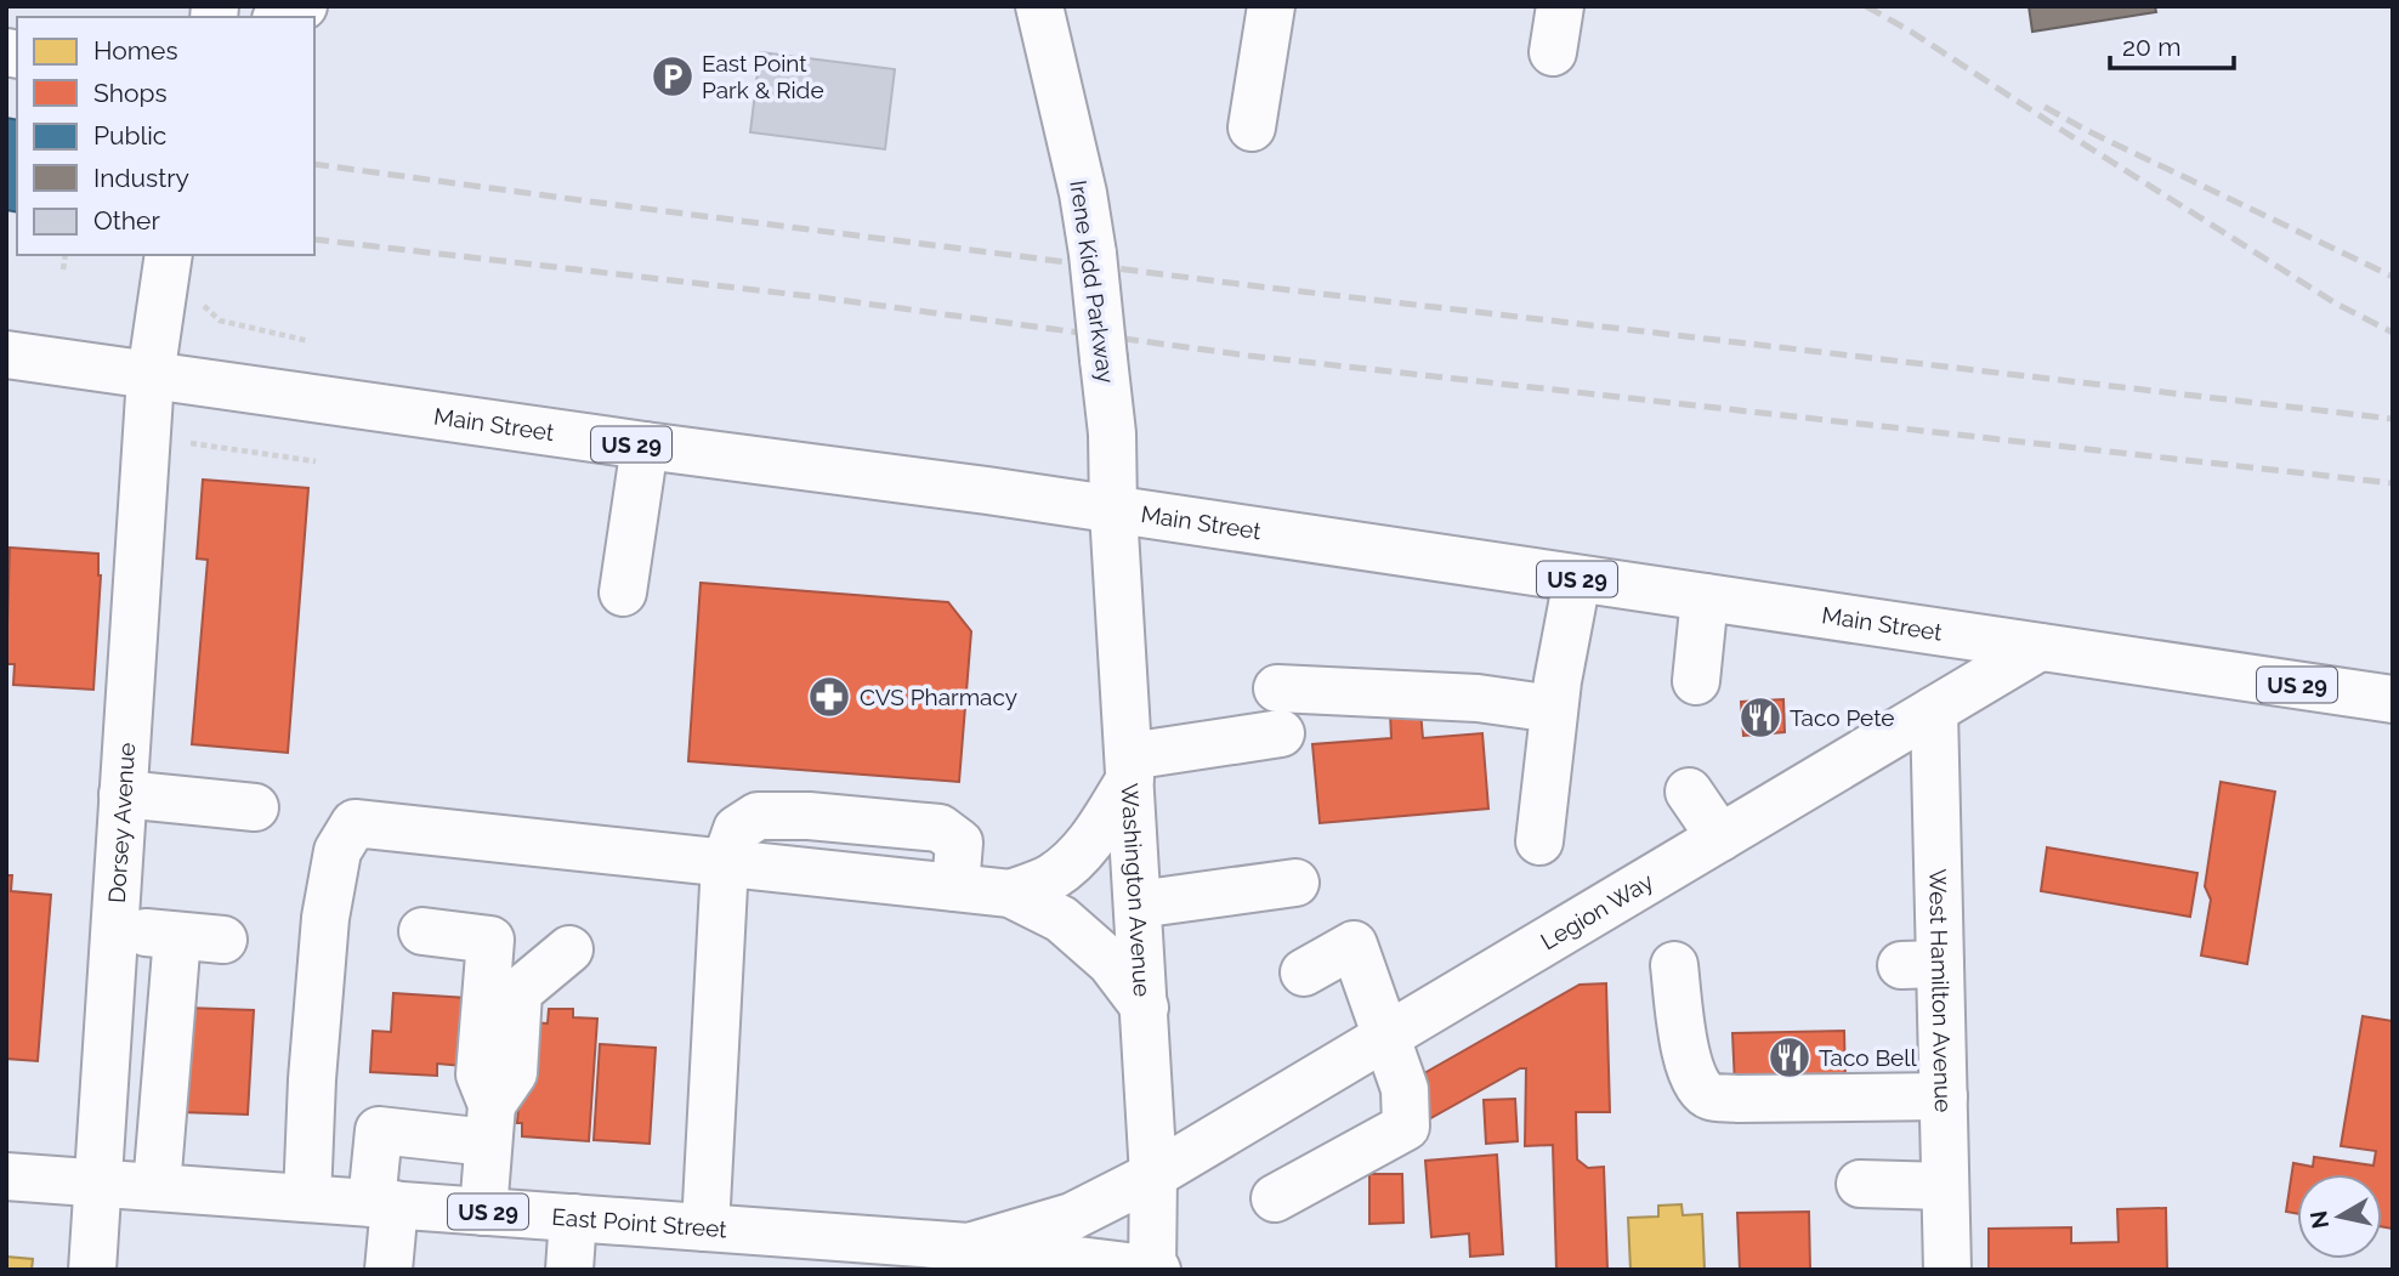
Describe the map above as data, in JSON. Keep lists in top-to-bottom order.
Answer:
{
  "streets": {
    "main road": [
      "Irene Kidd Parkway",
      "Main Street",
      "US 29",
      "Dorsey Avenue",
      "Washington Avenue",
      "Legion Way",
      "West Hamilton Avenue",
      "East Point Street"
    ]
  },
  "crossings": [
    ["Irene Kidd Parkway", "Main Street"],
    ["Irene Kidd Parkway", "Washington Avenue"],
    ["Main Street", "Dorsey Avenue"],
    ["Main Street", "Washington Avenue"],
    ["Main Street", "Legion Way"],
    ["Dorsey Avenue", "East Point Street"],
    ["Washington Avenue", "Legion Way"],
    ["Washington Avenue", "East Point Street"],
    ["Legion Way", "West Hamilton Avenue"],
    ["Legion Way", "East Point Street"]
  ],
  "places": {
    "parking": ["East Point Park & Ride"],
    "pharmacy": ["CVS Pharmacy"],
    "restaurant": ["Taco Pete", "Taco Bell"]
  },
  "legend": [
    "Homes",
    "Shops",
    "Public",
    "Industry",
    "Other"
  ],
  "scale_bar": "20 m",
  "north": "left"
}
